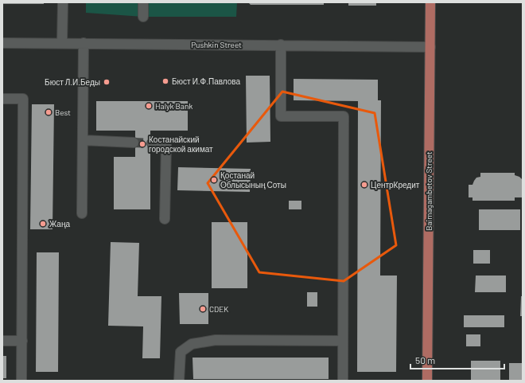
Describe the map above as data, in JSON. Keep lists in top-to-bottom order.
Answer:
{
  "streets": {
    "main road": ["Baimagambetov Street"],
    "street": ["Pushkin Street"]
  },
  "crossings": [
    ["Pushkin Street", "Baimagambetov Street"]
  ],
  "places": [
    "Бюст И.Ф.Павлова",
    "Бюст Л.И.Беды",
    "Halyk Bank",
    "Best",
    "Костанайский городской акимат",
    "Қостанай Облысының Соты",
    "ЦентрКредит",
    "Жаңа",
    "CDEK"
  ],
  "scale_bar": "50 m"
}
